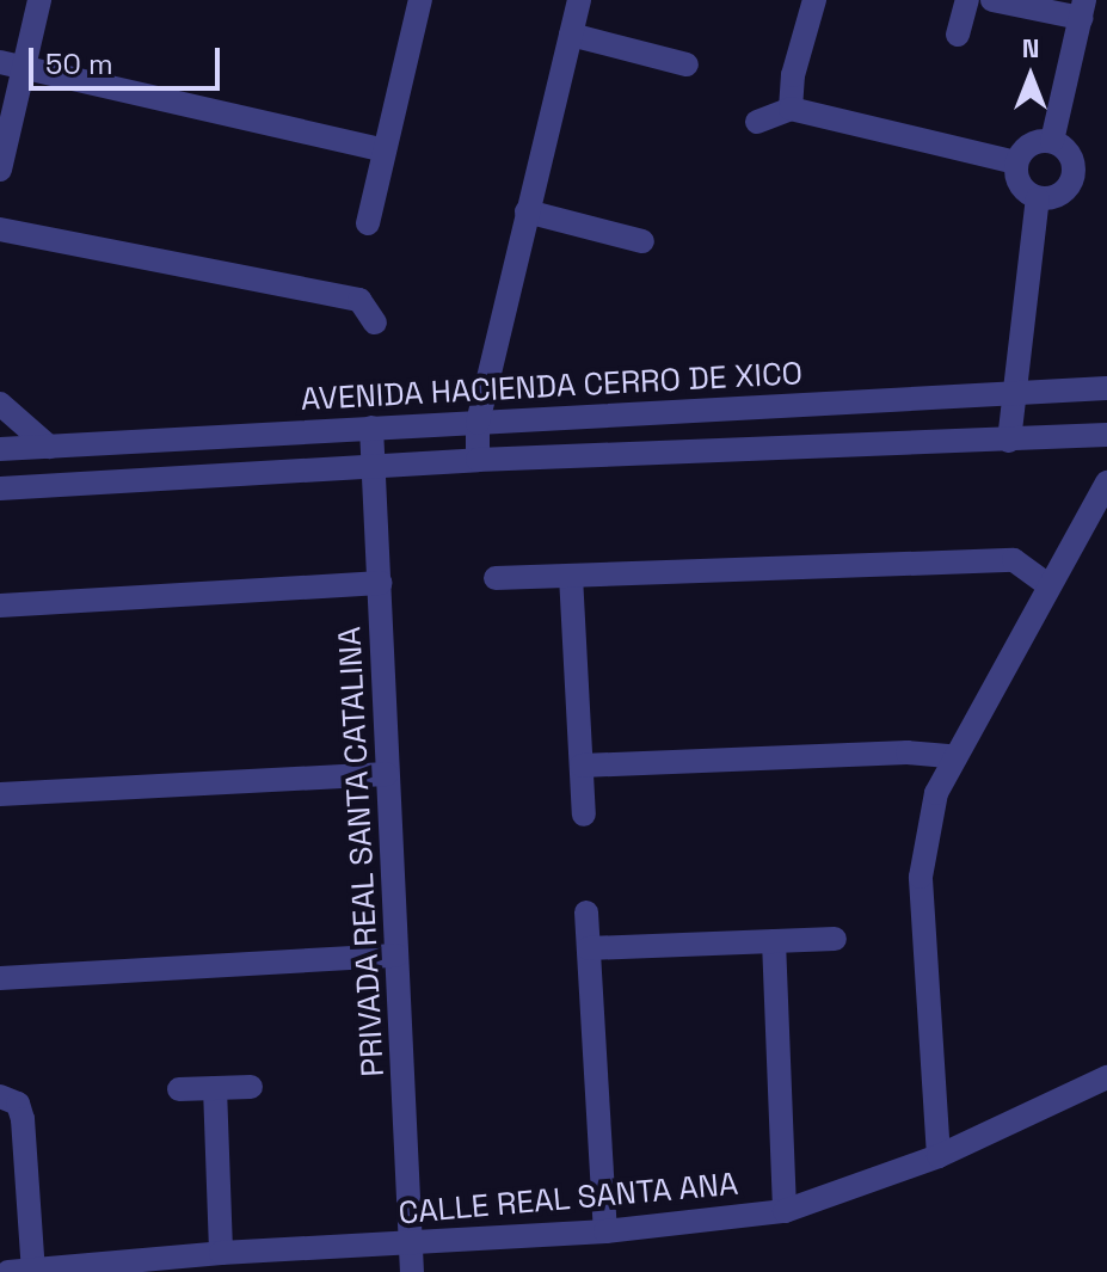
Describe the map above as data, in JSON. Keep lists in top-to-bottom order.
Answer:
{
  "streets": {
    "street": ["AVENIDA HACIENDA CERRO DE XICO", "PRIVADA REAL SANTA CATALINA", "CALLE REAL SANTA ANA"]
  },
  "crossings": [
    ["AVENIDA HACIENDA CERRO DE XICO", "PRIVADA REAL SANTA CATALINA"],
    ["PRIVADA REAL SANTA CATALINA", "CALLE REAL SANTA ANA"]
  ],
  "scale_bar": "50 m",
  "north": "top"
}
